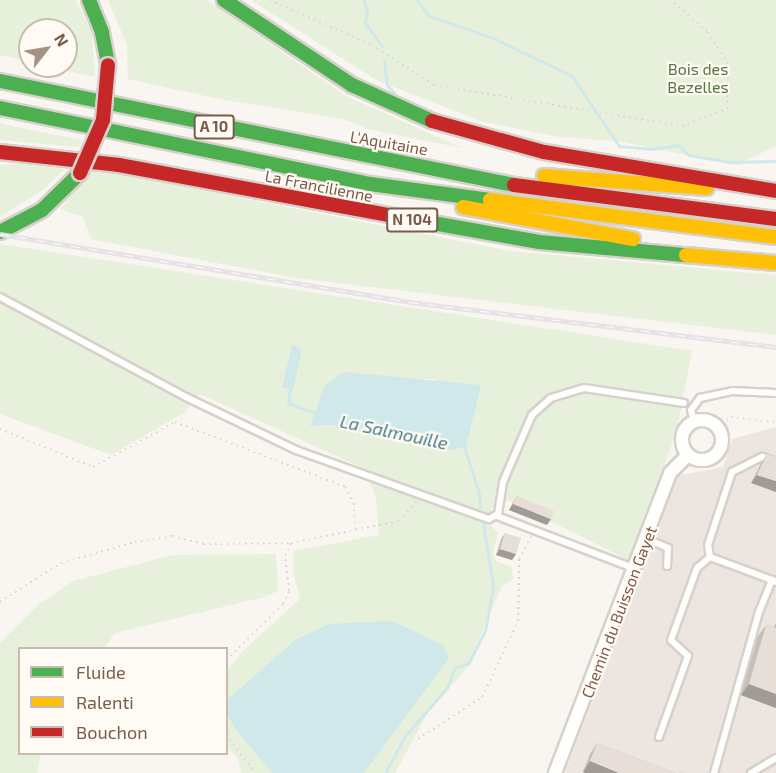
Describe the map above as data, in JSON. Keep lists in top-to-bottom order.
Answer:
{
  "streets": {
    "highway": [
      "A 10",
      "L'Aquitaine",
      "La Francilienne",
      "N 104"
    ],
    "street": ["Chemin du Buisson Gayet"]
  },
  "water": ["La Salmouille"],
  "parks": ["Bois des Bezelles"],
  "legend": ["Fluide", "Ralenti", "Bouchon"],
  "north": "top right"
}
